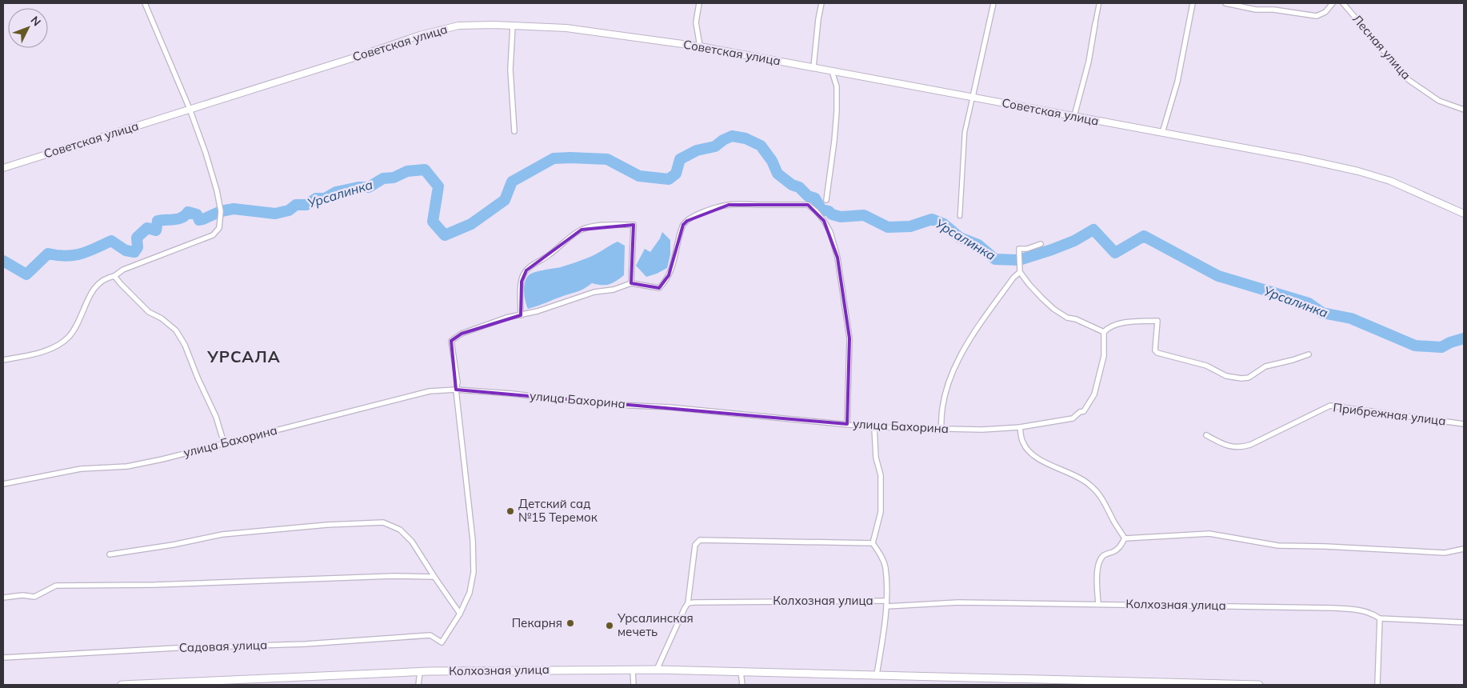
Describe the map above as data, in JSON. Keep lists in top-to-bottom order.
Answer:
{
  "streets": {
    "main road": ["Колхозная улица"],
    "street": [
      "Советская улица",
      "Лесная улица",
      "улица Бахорина",
      "Прибрежная улица",
      "Садовая улица"
    ]
  },
  "districts": ["УРСАЛА"],
  "water": ["Урсалинка"],
  "places": ["Детский сад №15 Теремок", "Пекарня", "Урсалинская мечеть"],
  "north": "top right"
}
